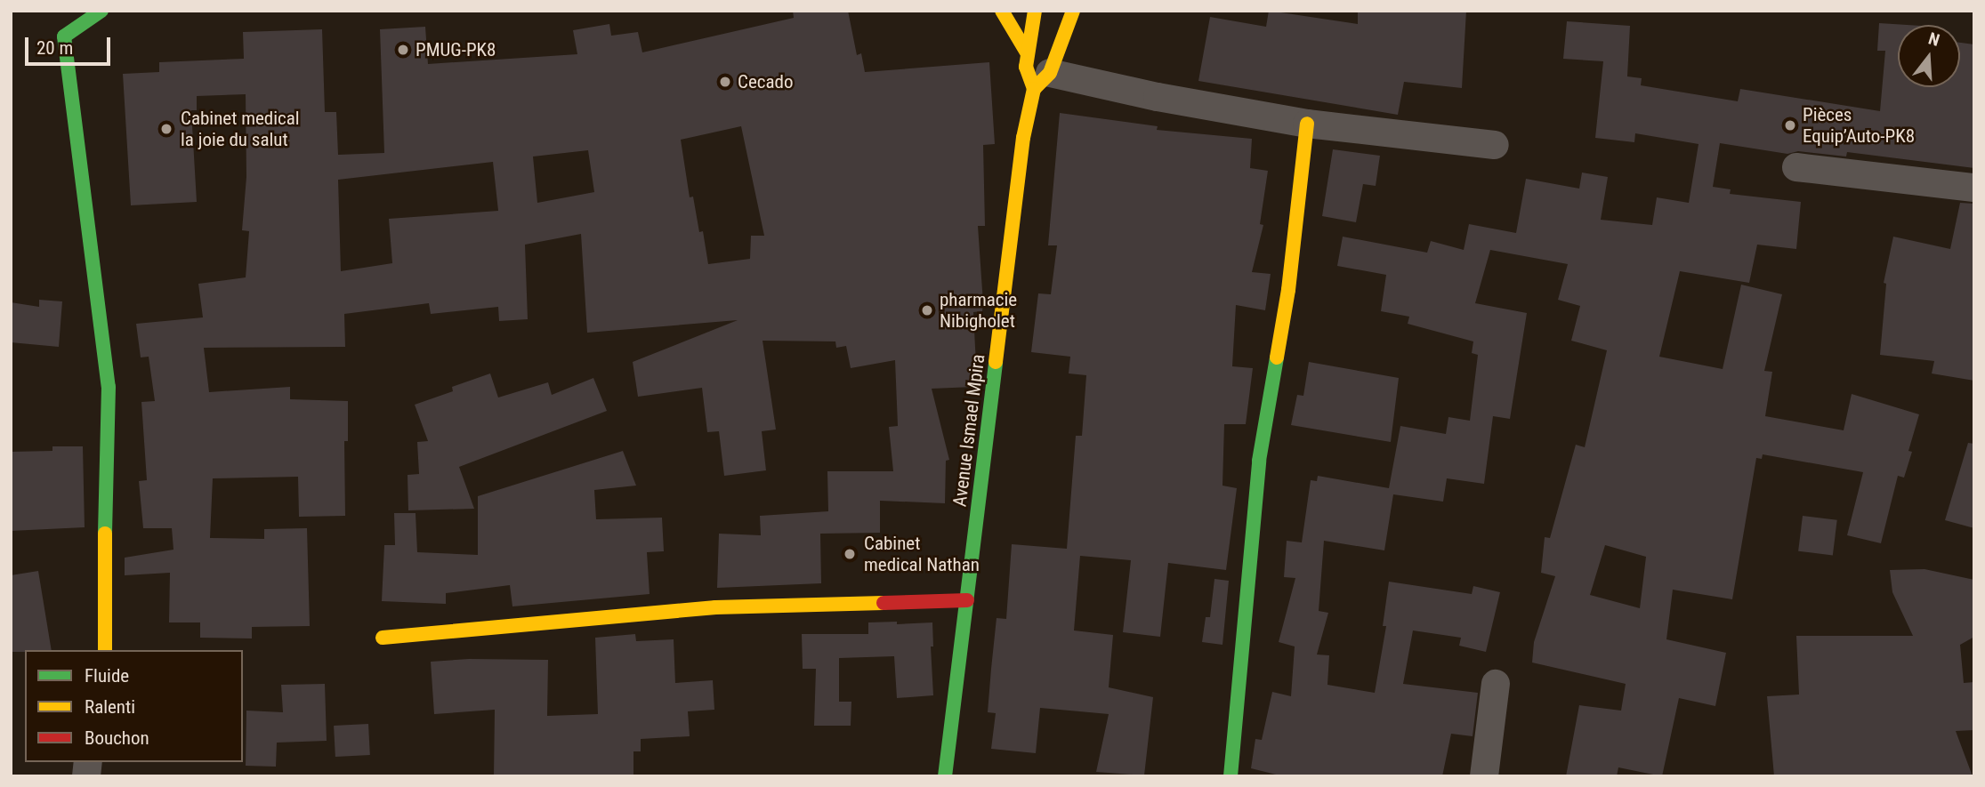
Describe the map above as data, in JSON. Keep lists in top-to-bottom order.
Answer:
{
  "streets": {
    "main road": ["Avenue Ismael Mpira"]
  },
  "places": [
    "PMUG-PK8",
    "Cecado",
    "Pièces Equip’Auto-PK8",
    "Cabinet medical la joie du salut",
    "pharmacie Nibigholet",
    "Cabinet medical Nathan"
  ],
  "legend": ["Fluide", "Ralenti", "Bouchon"],
  "scale_bar": "20 m",
  "north": "top"
}
